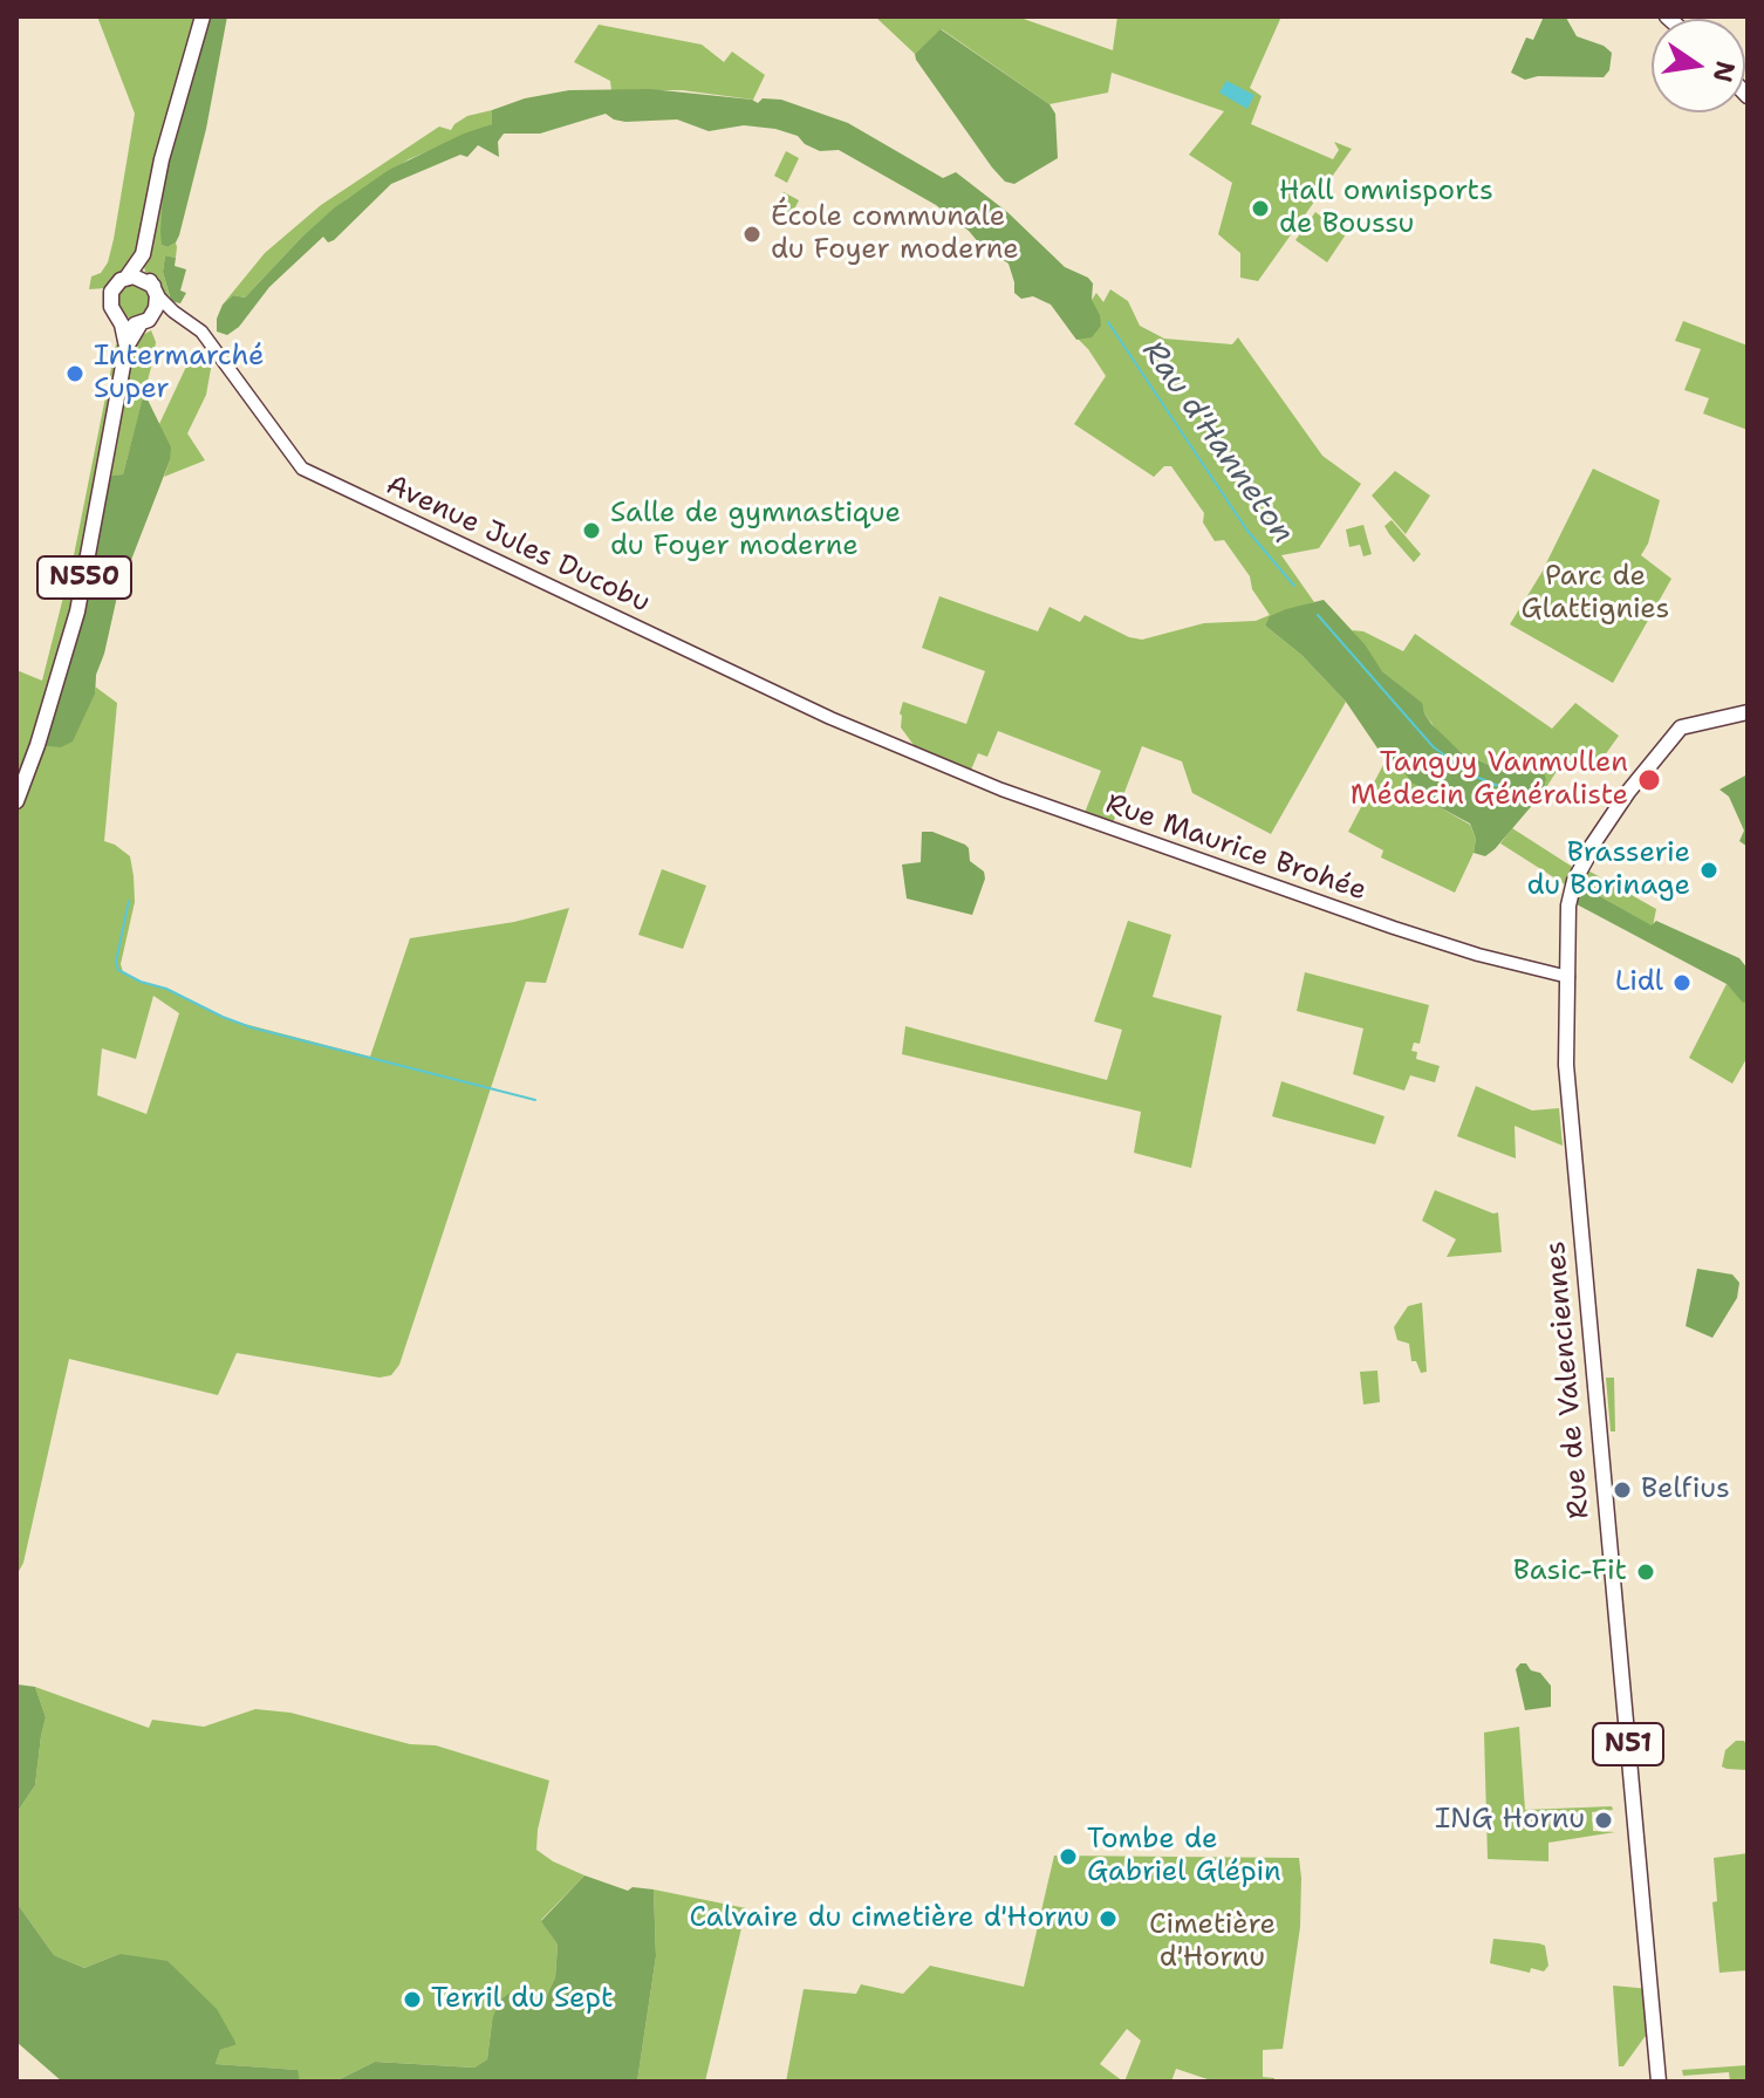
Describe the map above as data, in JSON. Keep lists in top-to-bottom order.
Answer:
{
  "streets": {
    "main road": ["N550", "Rue de Valenciennes", "N51"],
    "street": ["Avenue Jules Ducobu", "Rue Maurice Brohée"]
  },
  "crossings": [
    ["Avenue Jules Ducobu", "N550"],
    ["Avenue Jules Ducobu", "Rue Maurice Brohée"],
    ["Rue Maurice Brohée", "Rue de Valenciennes"]
  ],
  "water": ["Rau d'Hanneton"],
  "parks": ["Parc de Glattignies", "Cimetière d'Hornu"],
  "places": [
    "Hall omnisports de Boussu",
    "École communale du Foyer moderne",
    "Intermarché Super",
    "Salle de gymnastique du Foyer moderne",
    "Tanguy Vanmullen Médecin Généraliste",
    "Brasserie du Borinage",
    "Lidl",
    "Belfius",
    "Basic-Fit",
    "ING Hornu",
    "Tombe de Gabriel Glépin",
    "Calvaire du cimetière d'Hornu",
    "Terril du Sept"
  ],
  "north": "right"
}
